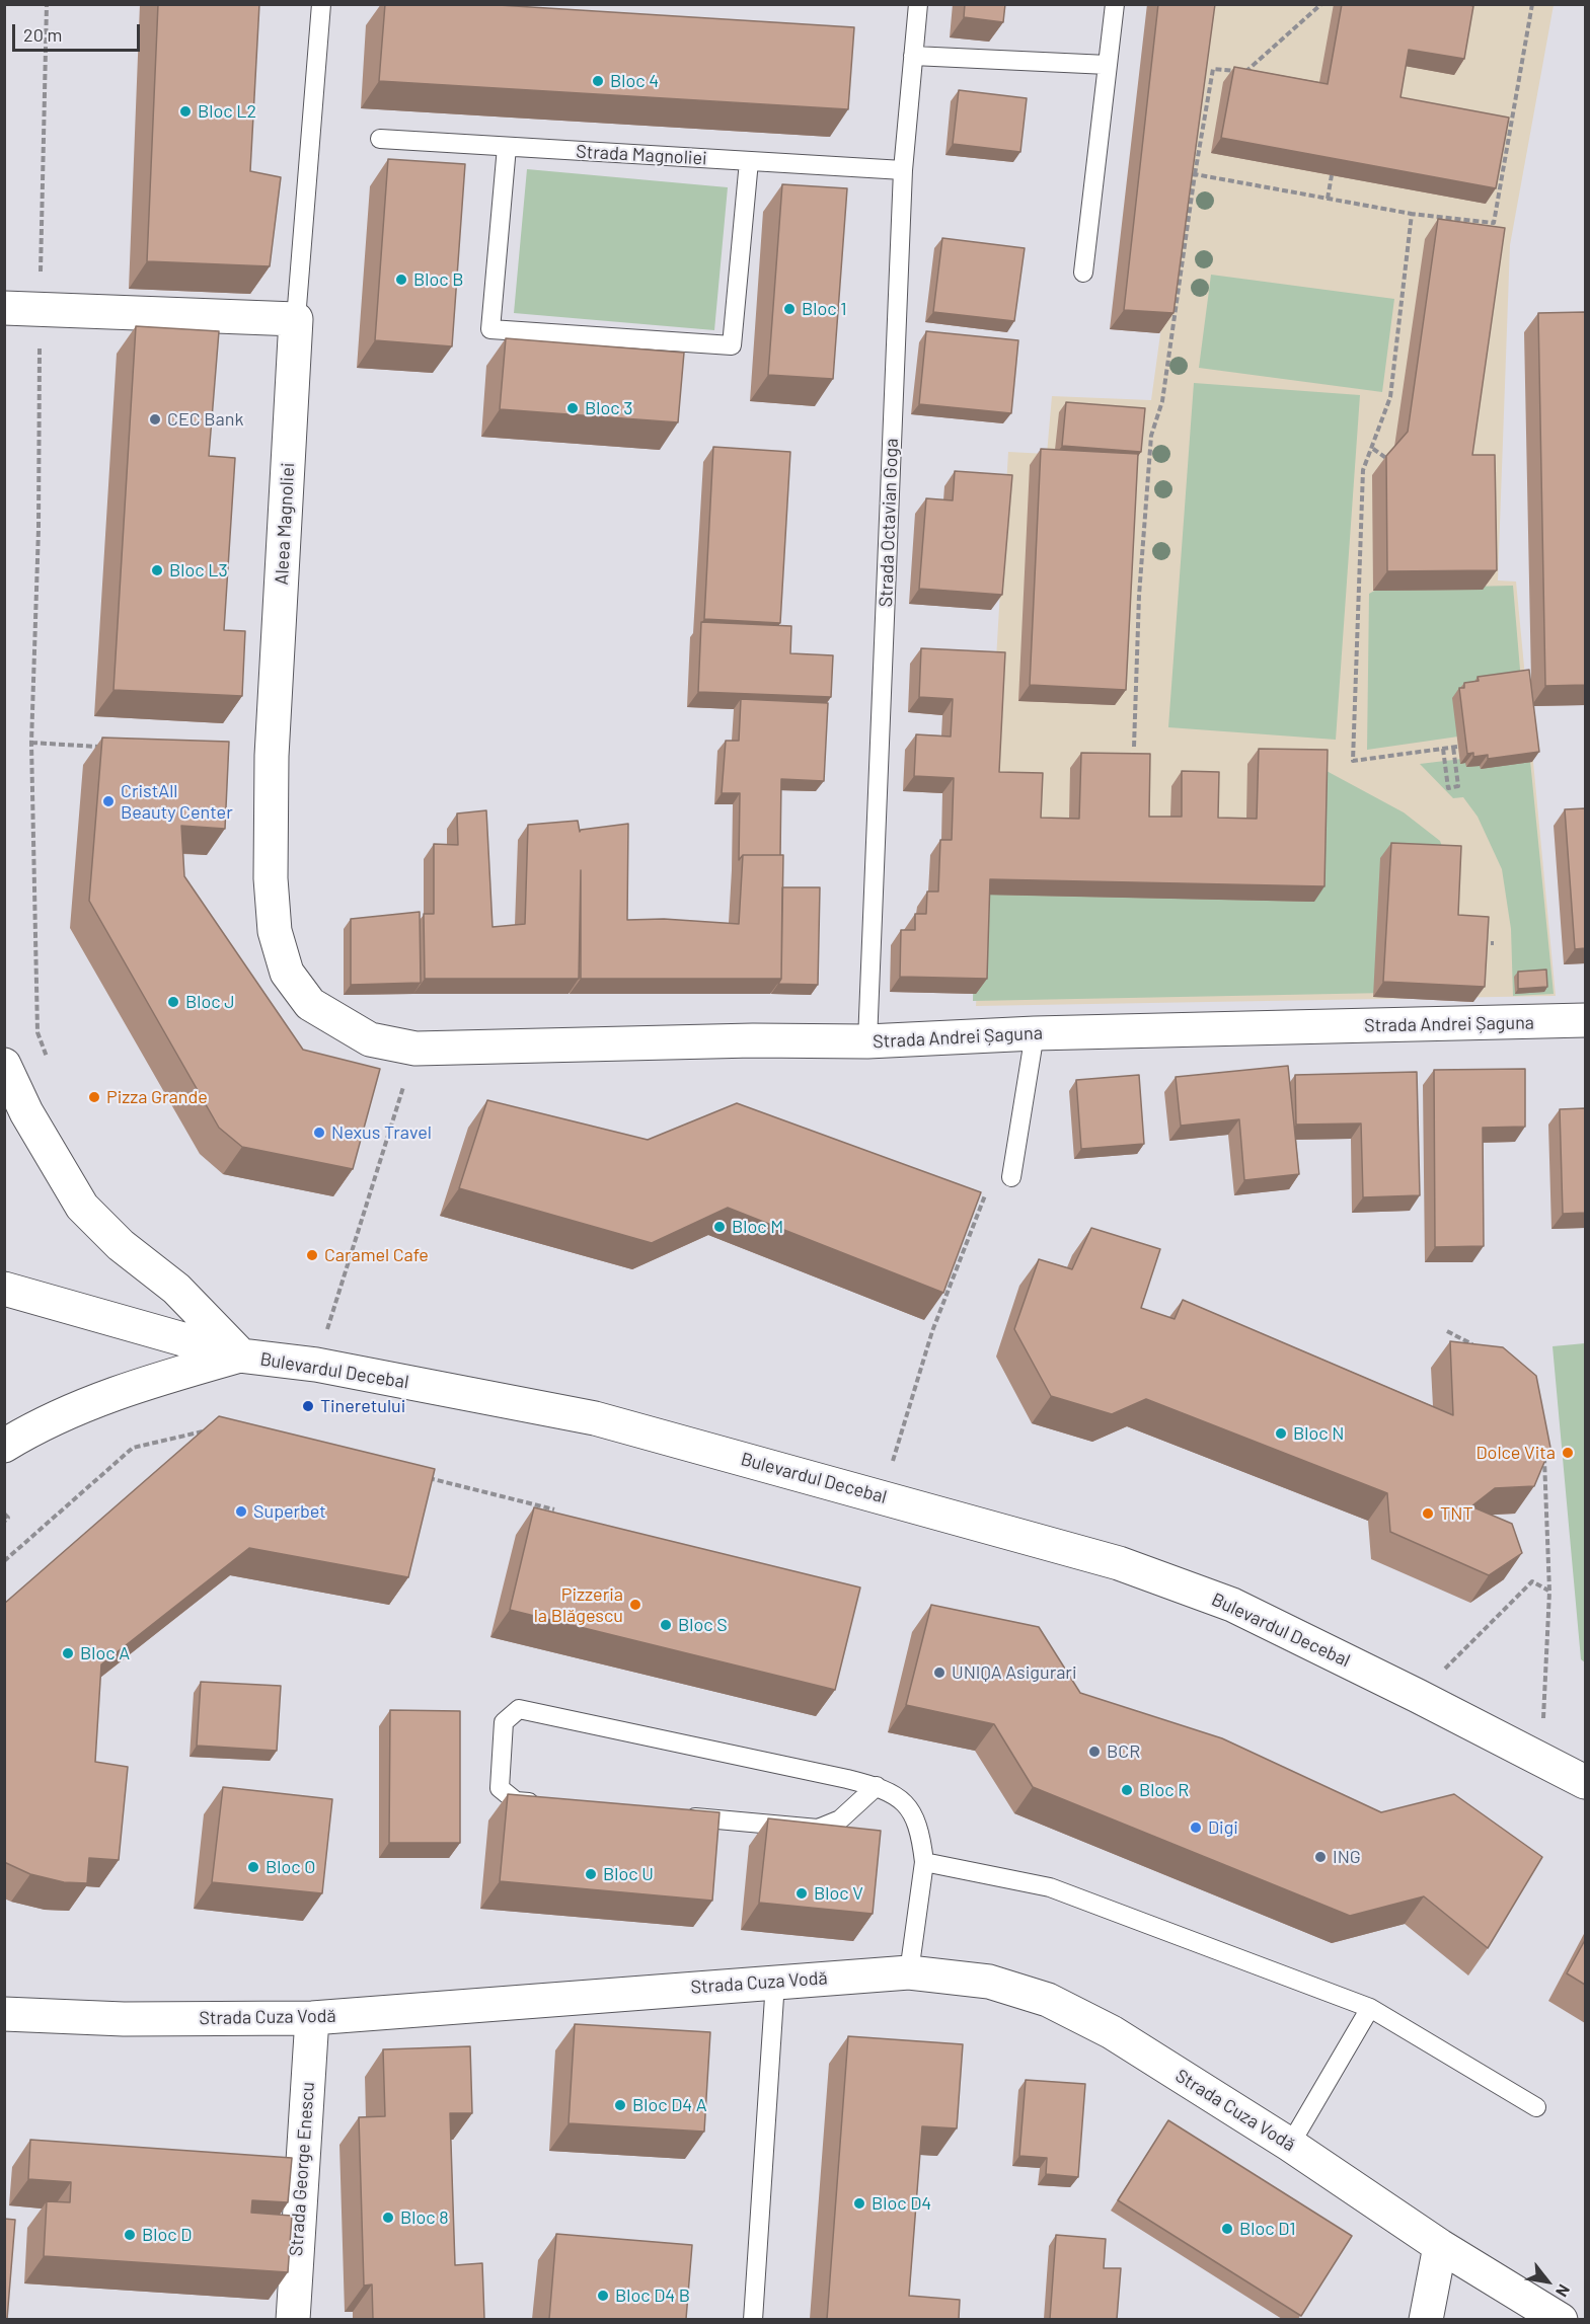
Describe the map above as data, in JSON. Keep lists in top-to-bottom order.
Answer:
{
  "streets": {
    "street": [
      "Aleea Magnoliei",
      "Strada Andrei Șaguna",
      "Bulevardul Decebal",
      "Strada Cuza Vodă",
      "Strada George Enescu"
    ],
    "lane": ["Strada Magnoliei", "Strada Octavian Goga"]
  },
  "crossings": [
    ["Strada Magnoliei", "Strada Octavian Goga"],
    ["Strada Octavian Goga", "Strada Andrei Șaguna"],
    ["Aleea Magnoliei", "Strada Andrei Șaguna"],
    ["Strada Cuza Vodă", "Strada George Enescu"]
  ],
  "places": [
    "Bloc 4",
    "Bloc L2",
    "Bloc B",
    "Bloc 1",
    "Bloc 3",
    "CEC Bank",
    "Bloc L3",
    "CristAll Beauty Center",
    "Bloc J",
    "Pizza Grande",
    "Nexus Travel",
    "Bloc M",
    "Caramel Cafe",
    "Tineretului",
    "Bloc N",
    "Dolce Vita",
    "Superbet",
    "TNT",
    "Pizzeria la Blăgescu",
    "Bloc S",
    "Bloc A",
    "UNIQA Asigurari",
    "BCR",
    "Bloc R",
    "Digi",
    "ING",
    "Bloc O",
    "Bloc U",
    "Bloc V",
    "Bloc D4 A",
    "Bloc D4",
    "Bloc 8",
    "Bloc D1",
    "Bloc D",
    "Bloc D4 B"
  ],
  "scale_bar": "20 m",
  "north": "bottom right"
}
